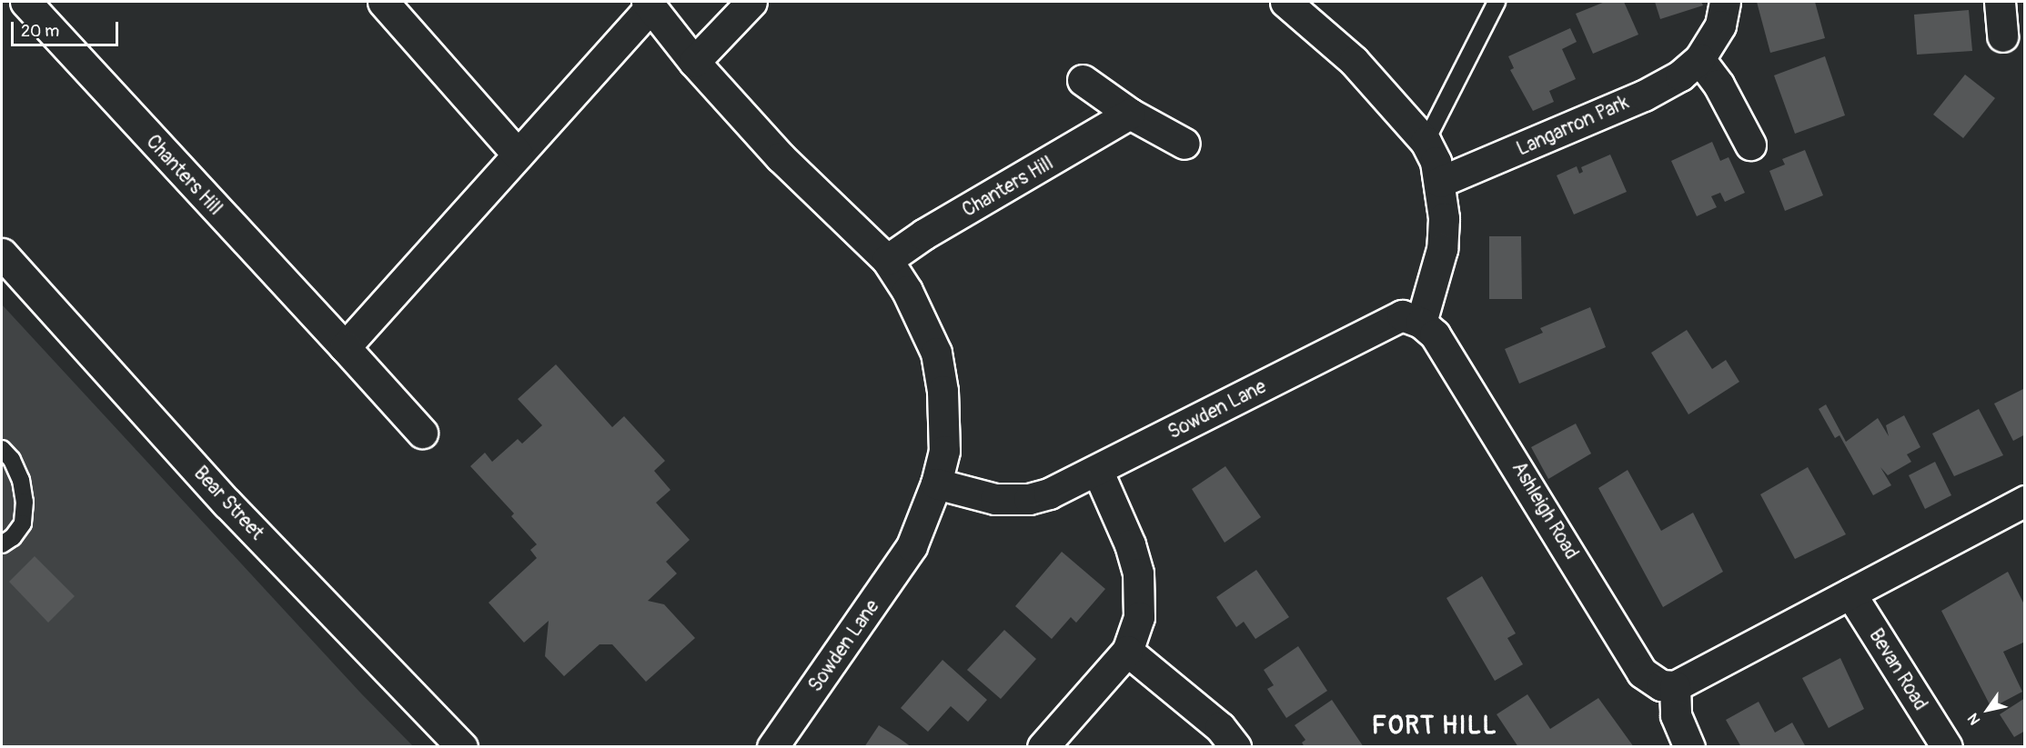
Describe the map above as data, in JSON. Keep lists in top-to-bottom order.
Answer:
{
  "streets": {
    "street": [
      "Langarron Park",
      "Chanters Hill",
      "Sowden Lane",
      "Bear Street",
      "Ashleigh Road",
      "Bevan Road"
    ]
  },
  "crossings": [
    ["Sowden Lane", "Ashleigh Road"]
  ],
  "districts": ["FORT HILL"],
  "scale_bar": "20 m",
  "north": "bottom left"
}
